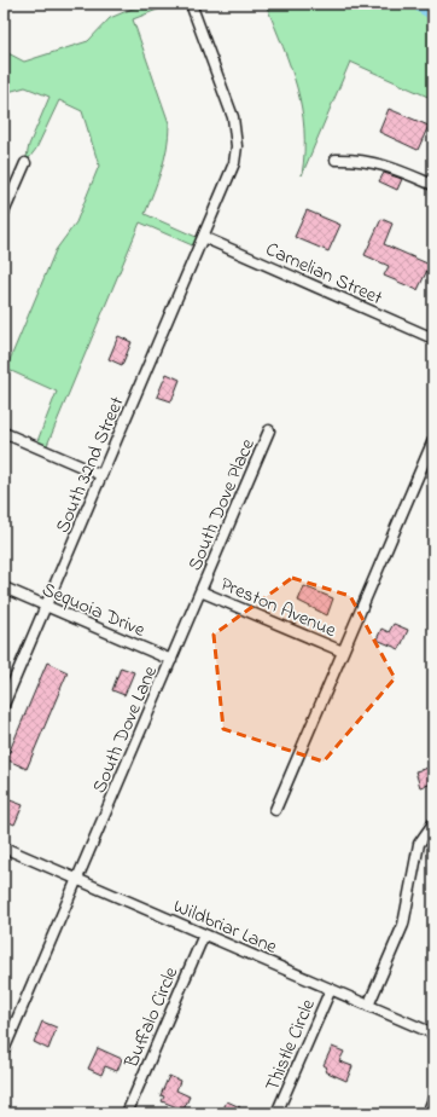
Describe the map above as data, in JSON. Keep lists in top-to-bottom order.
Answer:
{
  "streets": {
    "street": [
      "Carnelian Street",
      "South 32nd Street",
      "South Dove Place",
      "Preston Avenue",
      "Sequoia Drive",
      "South Dove Lane",
      "Wildbriar Lane",
      "Buffalo Circle",
      "Thistle Circle"
    ]
  },
  "crossings": [
    ["Carnelian Street", "South 32nd Street"],
    ["South 32nd Street", "Sequoia Drive"],
    ["South Dove Place", "Preston Avenue"],
    ["South Dove Place", "South Dove Lane"],
    ["Preston Avenue", "South Dove Lane"],
    ["Sequoia Drive", "South Dove Lane"],
    ["South Dove Lane", "Wildbriar Lane"],
    ["Wildbriar Lane", "Buffalo Circle"],
    ["Wildbriar Lane", "Thistle Circle"]
  ]
}
